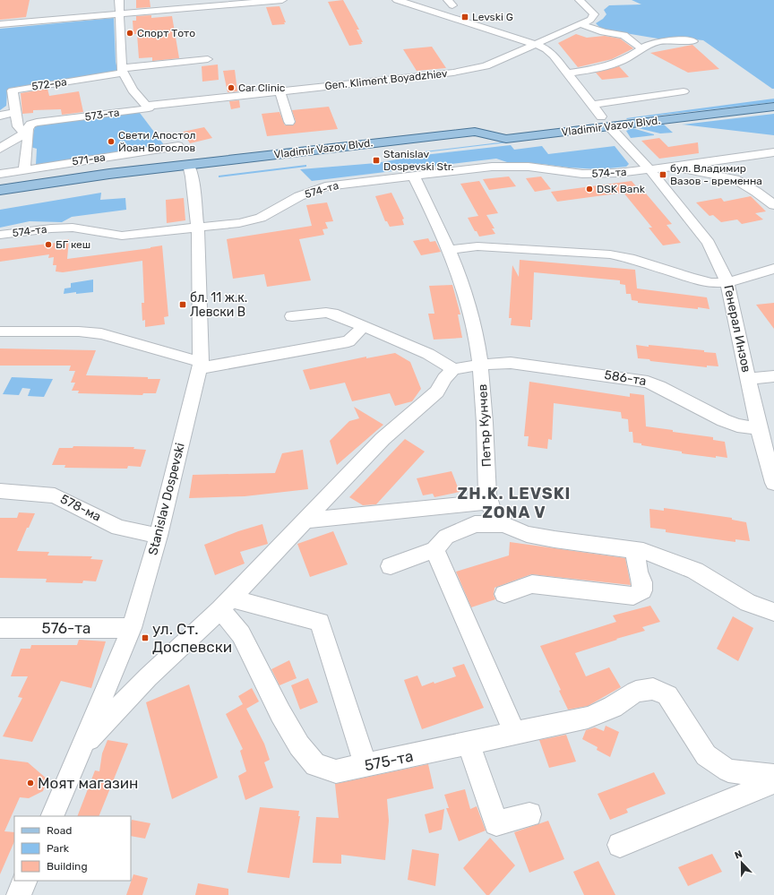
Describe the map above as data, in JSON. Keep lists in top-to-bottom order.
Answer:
{
  "streets": {
    "main road": ["Vladimir Vazov Blvd."],
    "street": [
      "Gen. Kliment Boyadzhiev",
      "572-ра",
      "573-та",
      "571-ва",
      "574-та",
      "Генерал Инзов",
      "586-та",
      "Петър Кунчев",
      "Stanislav Dospevski",
      "578-ма",
      "576-та",
      "575-та"
    ]
  },
  "crossings": [
    ["Gen. Kliment Boyadzhiev", "573-та"],
    ["572-ра", "573-та"],
    ["Vladimir Vazov Blvd.", "Генерал Инзов"],
    ["Vladimir Vazov Blvd.", "Stanislav Dospevski"],
    ["574-та", "Генерал Инзов"],
    ["574-та", "Петър Кунчев"],
    ["574-та", "Stanislav Dospevski"],
    ["Генерал Инзов", "586-та"],
    ["586-та", "Петър Кунчев"],
    ["Stanislav Dospevski", "578-ма"],
    ["Stanislav Dospevski", "576-та"]
  ],
  "districts": ["ZH.K. LEVSKI ZONA V"],
  "places": {
    "transit": [
      "Levski G",
      "Stanislav Dospevski Str.",
      "бул. Владимир Вазов - временна",
      "бл. 11 ж.к. Левски В",
      "ул. Ст. Доспевски"
    ],
    "other": [
      "Спорт Тото",
      "Car Clinic",
      "Свети Апостол Йоан Богослов",
      "DSK Bank",
      "БГ кеш",
      "Моят магазин"
    ]
  },
  "legend": ["Road", "Park", "Building"],
  "north": "top"
}
